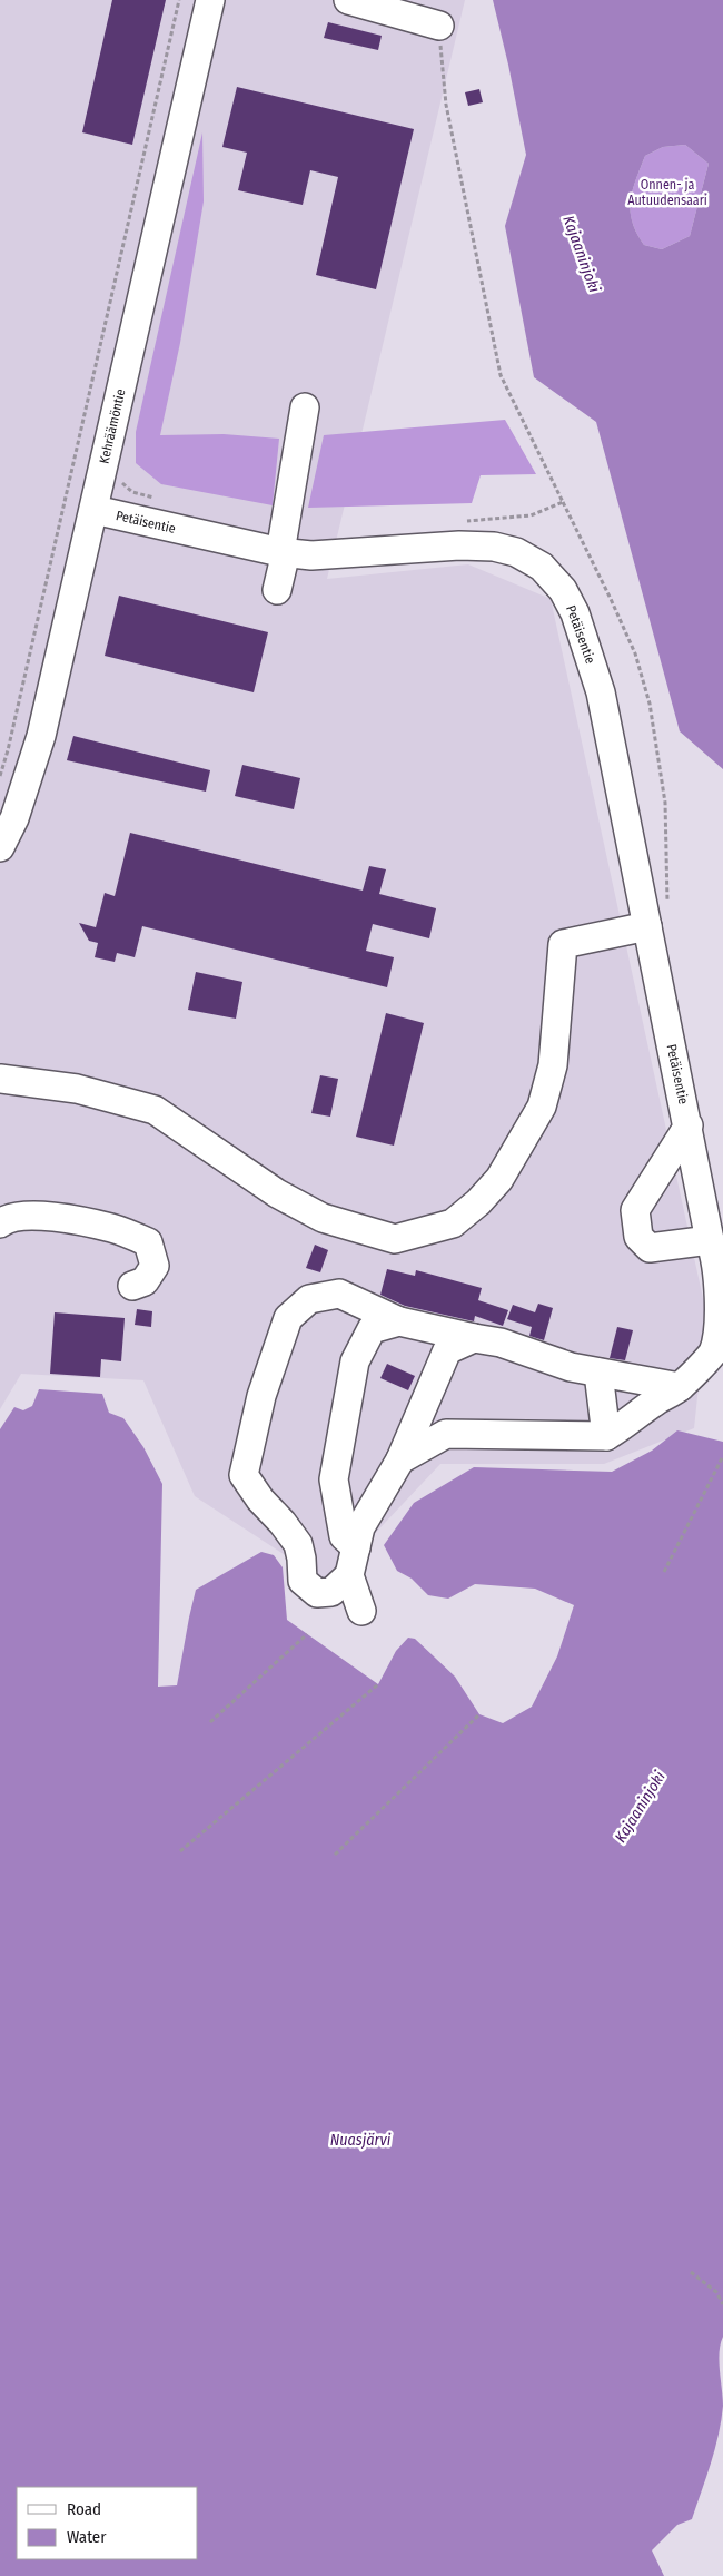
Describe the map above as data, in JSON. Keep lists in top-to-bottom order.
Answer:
{
  "streets": {
    "street": ["Kehräämöntie", "Petäisentie"]
  },
  "crossings": [
    ["Kehräämöntie", "Petäisentie"]
  ],
  "water": ["Kajaaninjoki", "Nuasjärvi"],
  "parks": ["Onnen- ja Autuudensaari"],
  "legend": ["Road", "Water"]
}
